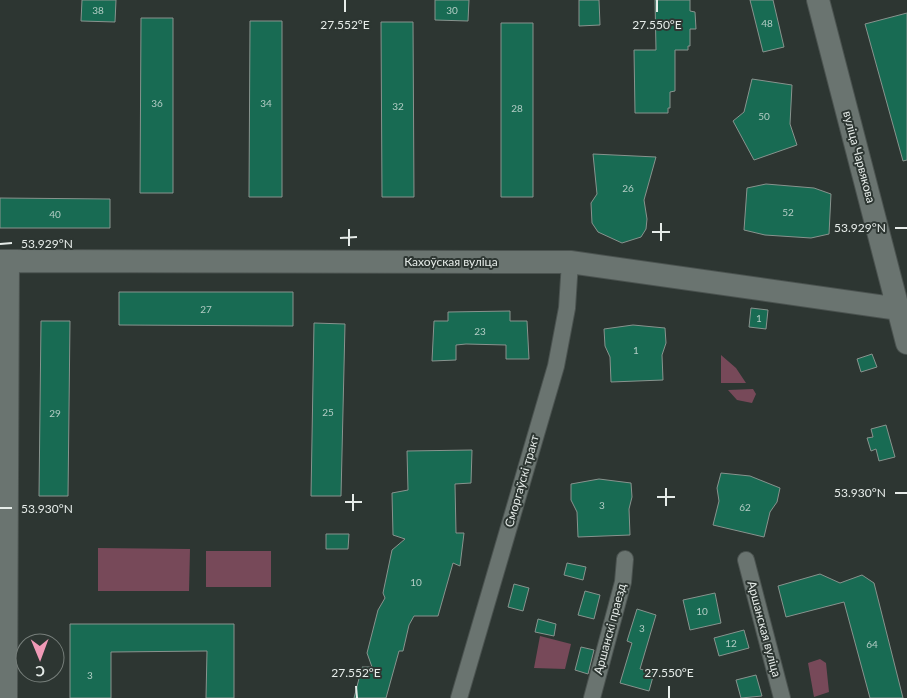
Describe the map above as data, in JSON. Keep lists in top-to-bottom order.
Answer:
{
  "streets": {
    "street": [
      "вуліца Чарвякова",
      "Кахоўская вуліца",
      "Сморгаўскі тракт",
      "Аршанскі праезд",
      "Аршанская вуліца"
    ]
  },
  "crossings": [
    ["вуліца Чарвякова", "Кахоўская вуліца"],
    ["Кахоўская вуліца", "Сморгаўскі тракт"]
  ],
  "house_numbers": [
    "38",
    "30",
    "48",
    "36",
    "34",
    "32",
    "28",
    "50",
    "26",
    "52",
    "40",
    "27",
    "1",
    "23",
    "1",
    "25",
    "29",
    "3",
    "62",
    "10",
    "10",
    "3",
    "12",
    "64",
    "3"
  ],
  "north": "bottom",
  "coordinates": [
    "27.552°E",
    "27.550°E",
    "53.929°N",
    "53.930°N"
  ]
}
